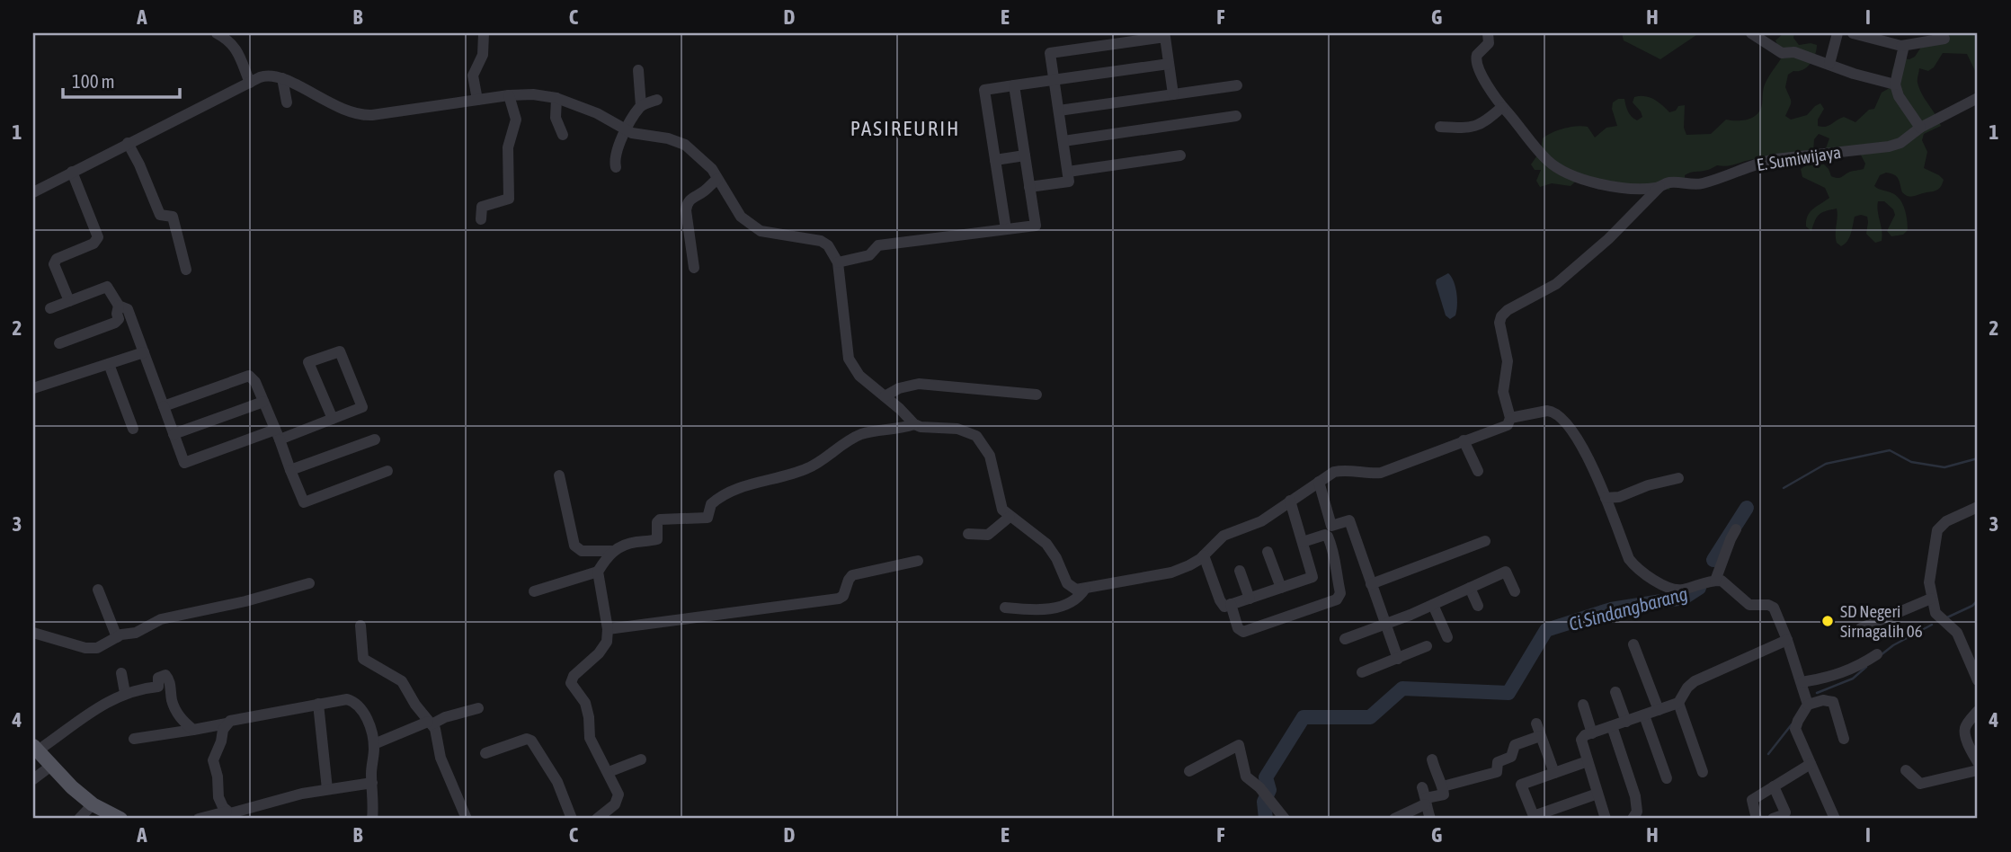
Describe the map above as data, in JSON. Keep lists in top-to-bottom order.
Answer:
{
  "streets": {
    "street": ["E. Sumiwijaya"]
  },
  "districts": ["PASIREURIH"],
  "water": ["Ci Sindangbarang"],
  "places": ["SD Negeri Sirnagalih 06"],
  "scale_bar": "100 m",
  "grid": {
    "columns": [
      "A",
      "B",
      "C",
      "D",
      "E",
      "F",
      "G",
      "H",
      "I"
    ],
    "rows": [
      "1",
      "2",
      "3",
      "4"
    ]
  }
}
